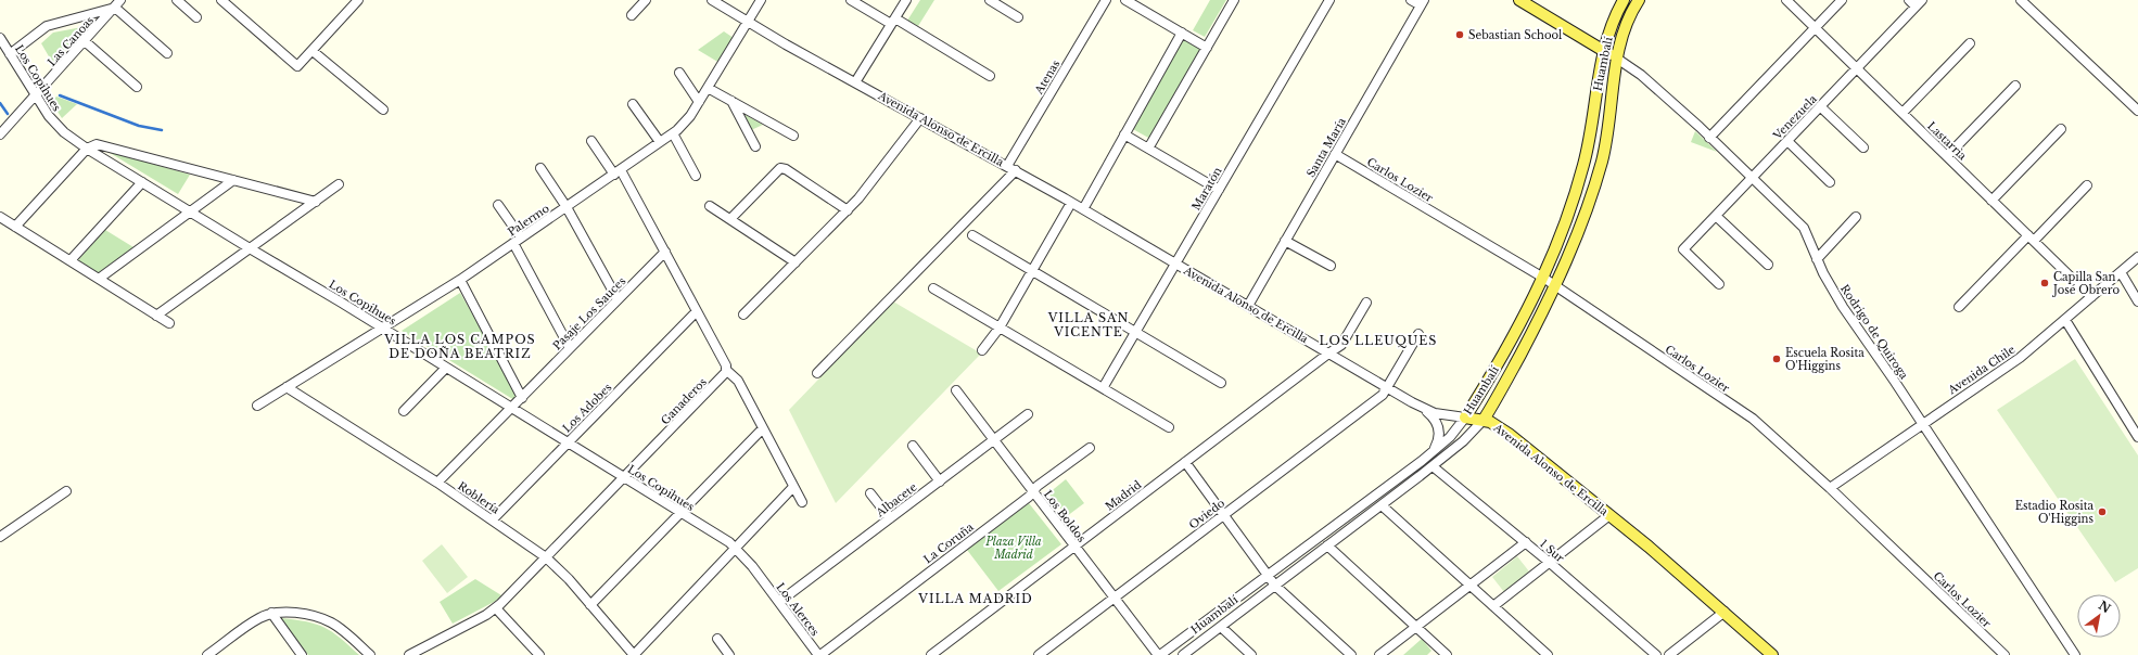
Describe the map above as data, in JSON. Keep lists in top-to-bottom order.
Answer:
{
  "streets": {
    "main road": ["Huambalí", "Avenida Alonso de Ercilla"],
    "street": [
      "Las Canoas",
      "Atenas",
      "Los Copihues",
      "Venezuela",
      "Lastarria",
      "Santa María",
      "Carlos Lozier",
      "Maratón",
      "Palermo",
      "Pasaje Los Sauces",
      "Rodrigo de Quiroga",
      "Avenida Chile",
      "Ganaderos",
      "Los Adobes",
      "Madrid",
      "Roblería",
      "Albacete",
      "Oviedo",
      "Los Boldos",
      "La Coruña",
      "1 Sur",
      "Los Alerces"
    ]
  },
  "crossings": [
    ["Las Canoas", "Los Copihues"],
    ["Huambalí", "Avenida Alonso de Ercilla"],
    ["Huambalí", "Carlos Lozier"],
    ["Huambalí", "Rodrigo de Quiroga"],
    ["Huambalí", "Los Boldos"],
    ["Huambalí", "1 Sur"],
    ["Atenas", "Avenida Alonso de Ercilla"],
    ["Los Copihues", "Palermo"],
    ["Los Copihues", "Pasaje Los Sauces"],
    ["Los Copihues", "Ganaderos"],
    ["Los Copihues", "Los Adobes"],
    ["Los Copihues", "Los Alerces"],
    ["Venezuela", "Lastarria"],
    ["Venezuela", "Rodrigo de Quiroga"],
    ["Avenida Alonso de Ercilla", "Santa María"],
    ["Avenida Alonso de Ercilla", "Maratón"],
    ["Avenida Alonso de Ercilla", "Palermo"],
    ["Avenida Alonso de Ercilla", "Madrid"],
    ["Avenida Alonso de Ercilla", "Oviedo"],
    ["Lastarria", "Avenida Chile"],
    ["Santa María", "Carlos Lozier"],
    ["Carlos Lozier", "Avenida Chile"],
    ["Palermo", "Roblería"],
    ["Pasaje Los Sauces", "Roblería"],
    ["Rodrigo de Quiroga", "Avenida Chile"],
    ["Ganaderos", "Roblería"],
    ["Los Adobes", "Roblería"],
    ["Madrid", "Los Boldos"],
    ["Albacete", "Los Boldos"],
    ["Albacete", "Los Alerces"],
    ["Oviedo", "Los Boldos"],
    ["Los Boldos", "La Coruña"],
    ["La Coruña", "Los Alerces"]
  ],
  "districts": [
    "VILLA SAN VICENTE",
    "VILLA LOS CAMPOS DE DOÑA BEATRIZ",
    "LOS LLEUQUES",
    "VILLA MADRID"
  ],
  "parks": ["Plaza Villa Madrid"],
  "places": [
    "Sebastian School",
    "Capilla San José Obrero",
    "Escuela Rosita O'Higgins",
    "Estadio Rosita O'Higgins"
  ],
  "north": "top right"
}
